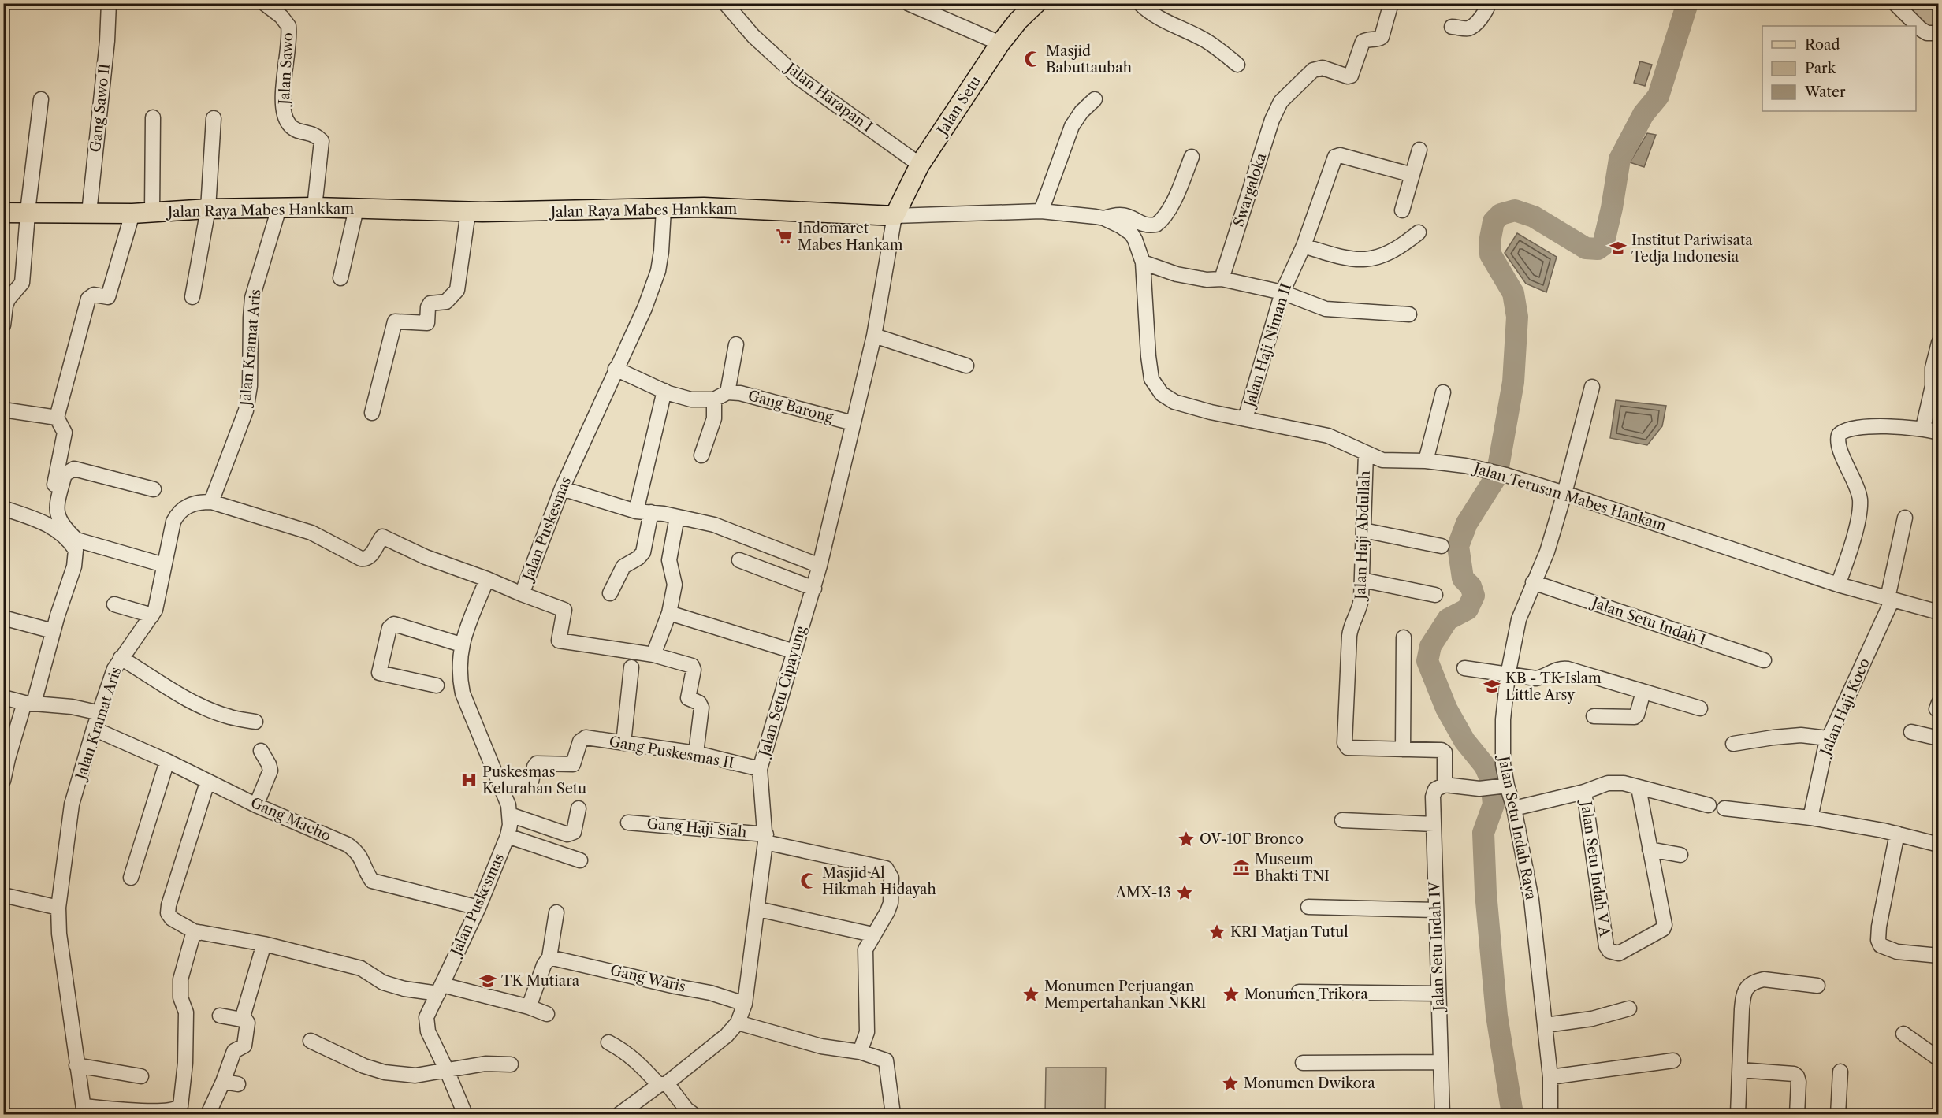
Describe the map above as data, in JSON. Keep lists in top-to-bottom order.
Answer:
{
  "streets": {
    "main road": ["Jalan Setu", "Jalan Raya Mabes Hankkam"],
    "street": [
      "Jalan Sawo",
      "Jalan Harapan I",
      "Gang Sawo II",
      "Swargaloka",
      "Jalan Haji Niman II",
      "Jalan Kramat Aris",
      "Gang Barong",
      "Jalan Terusan Mabes Hankam",
      "Jalan Puskesmas",
      "Jalan Haji Abdullah",
      "Jalan Setu Indah I",
      "Jalan Setu Cipayung",
      "Jalan Haji Koco",
      "Gang Puskesmas II",
      "Gang Macho",
      "Gang Haji Siah",
      "Jalan Setu Indah Raya",
      "Jalan Setu Indah V A",
      "Jalan Setu Indah IV",
      "Gang Waris"
    ]
  },
  "crossings": [
    ["Jalan Sawo", "Jalan Raya Mabes Hankkam"],
    ["Jalan Harapan I", "Jalan Setu"],
    ["Jalan Setu", "Jalan Raya Mabes Hankkam"],
    ["Jalan Setu", "Jalan Setu Cipayung"],
    ["Gang Sawo II", "Jalan Raya Mabes Hankkam"],
    ["Jalan Raya Mabes Hankkam", "Jalan Kramat Aris"],
    ["Jalan Raya Mabes Hankkam", "Jalan Terusan Mabes Hankam"],
    ["Jalan Raya Mabes Hankkam", "Jalan Puskesmas"],
    ["Jalan Raya Mabes Hankkam", "Jalan Setu Cipayung"],
    ["Jalan Haji Niman II", "Jalan Terusan Mabes Hankam"],
    ["Jalan Kramat Aris", "Gang Macho"],
    ["Gang Barong", "Jalan Puskesmas"],
    ["Gang Barong", "Jalan Setu Cipayung"],
    ["Jalan Terusan Mabes Hankam", "Jalan Haji Abdullah"],
    ["Jalan Terusan Mabes Hankam", "Jalan Haji Koco"],
    ["Jalan Terusan Mabes Hankam", "Jalan Setu Indah Raya"],
    ["Jalan Puskesmas", "Gang Puskesmas II"],
    ["Jalan Puskesmas", "Gang Macho"],
    ["Jalan Setu Indah I", "Jalan Setu Indah Raya"],
    ["Jalan Setu Cipayung", "Gang Puskesmas II"],
    ["Jalan Setu Cipayung", "Gang Haji Siah"],
    ["Jalan Setu Cipayung", "Gang Waris"]
  ],
  "places": {
    "mosque": ["Masjid Babuttaubah", "Masjid Al Hikmah Hidayah"],
    "supermarket": ["Indomaret Mabes Hankam"],
    "school or university": ["Institut Pariwisata Tedja Indonesia", "KB - TK Islam Little Arsy", "TK Mutiara"],
    "hospital": ["Puskesmas Kelurahan Setu"],
    "place": [
      "OV-10F Bronco",
      "AMX-13",
      "KRI Matjan Tutul",
      "Monumen Perjuangan Mempertahankan NKRI",
      "Monumen Trikora",
      "Monumen Dwikora"
    ],
    "museum": ["Museum Bhakti TNI"]
  },
  "legend": ["Road", "Park", "Water"]
}
